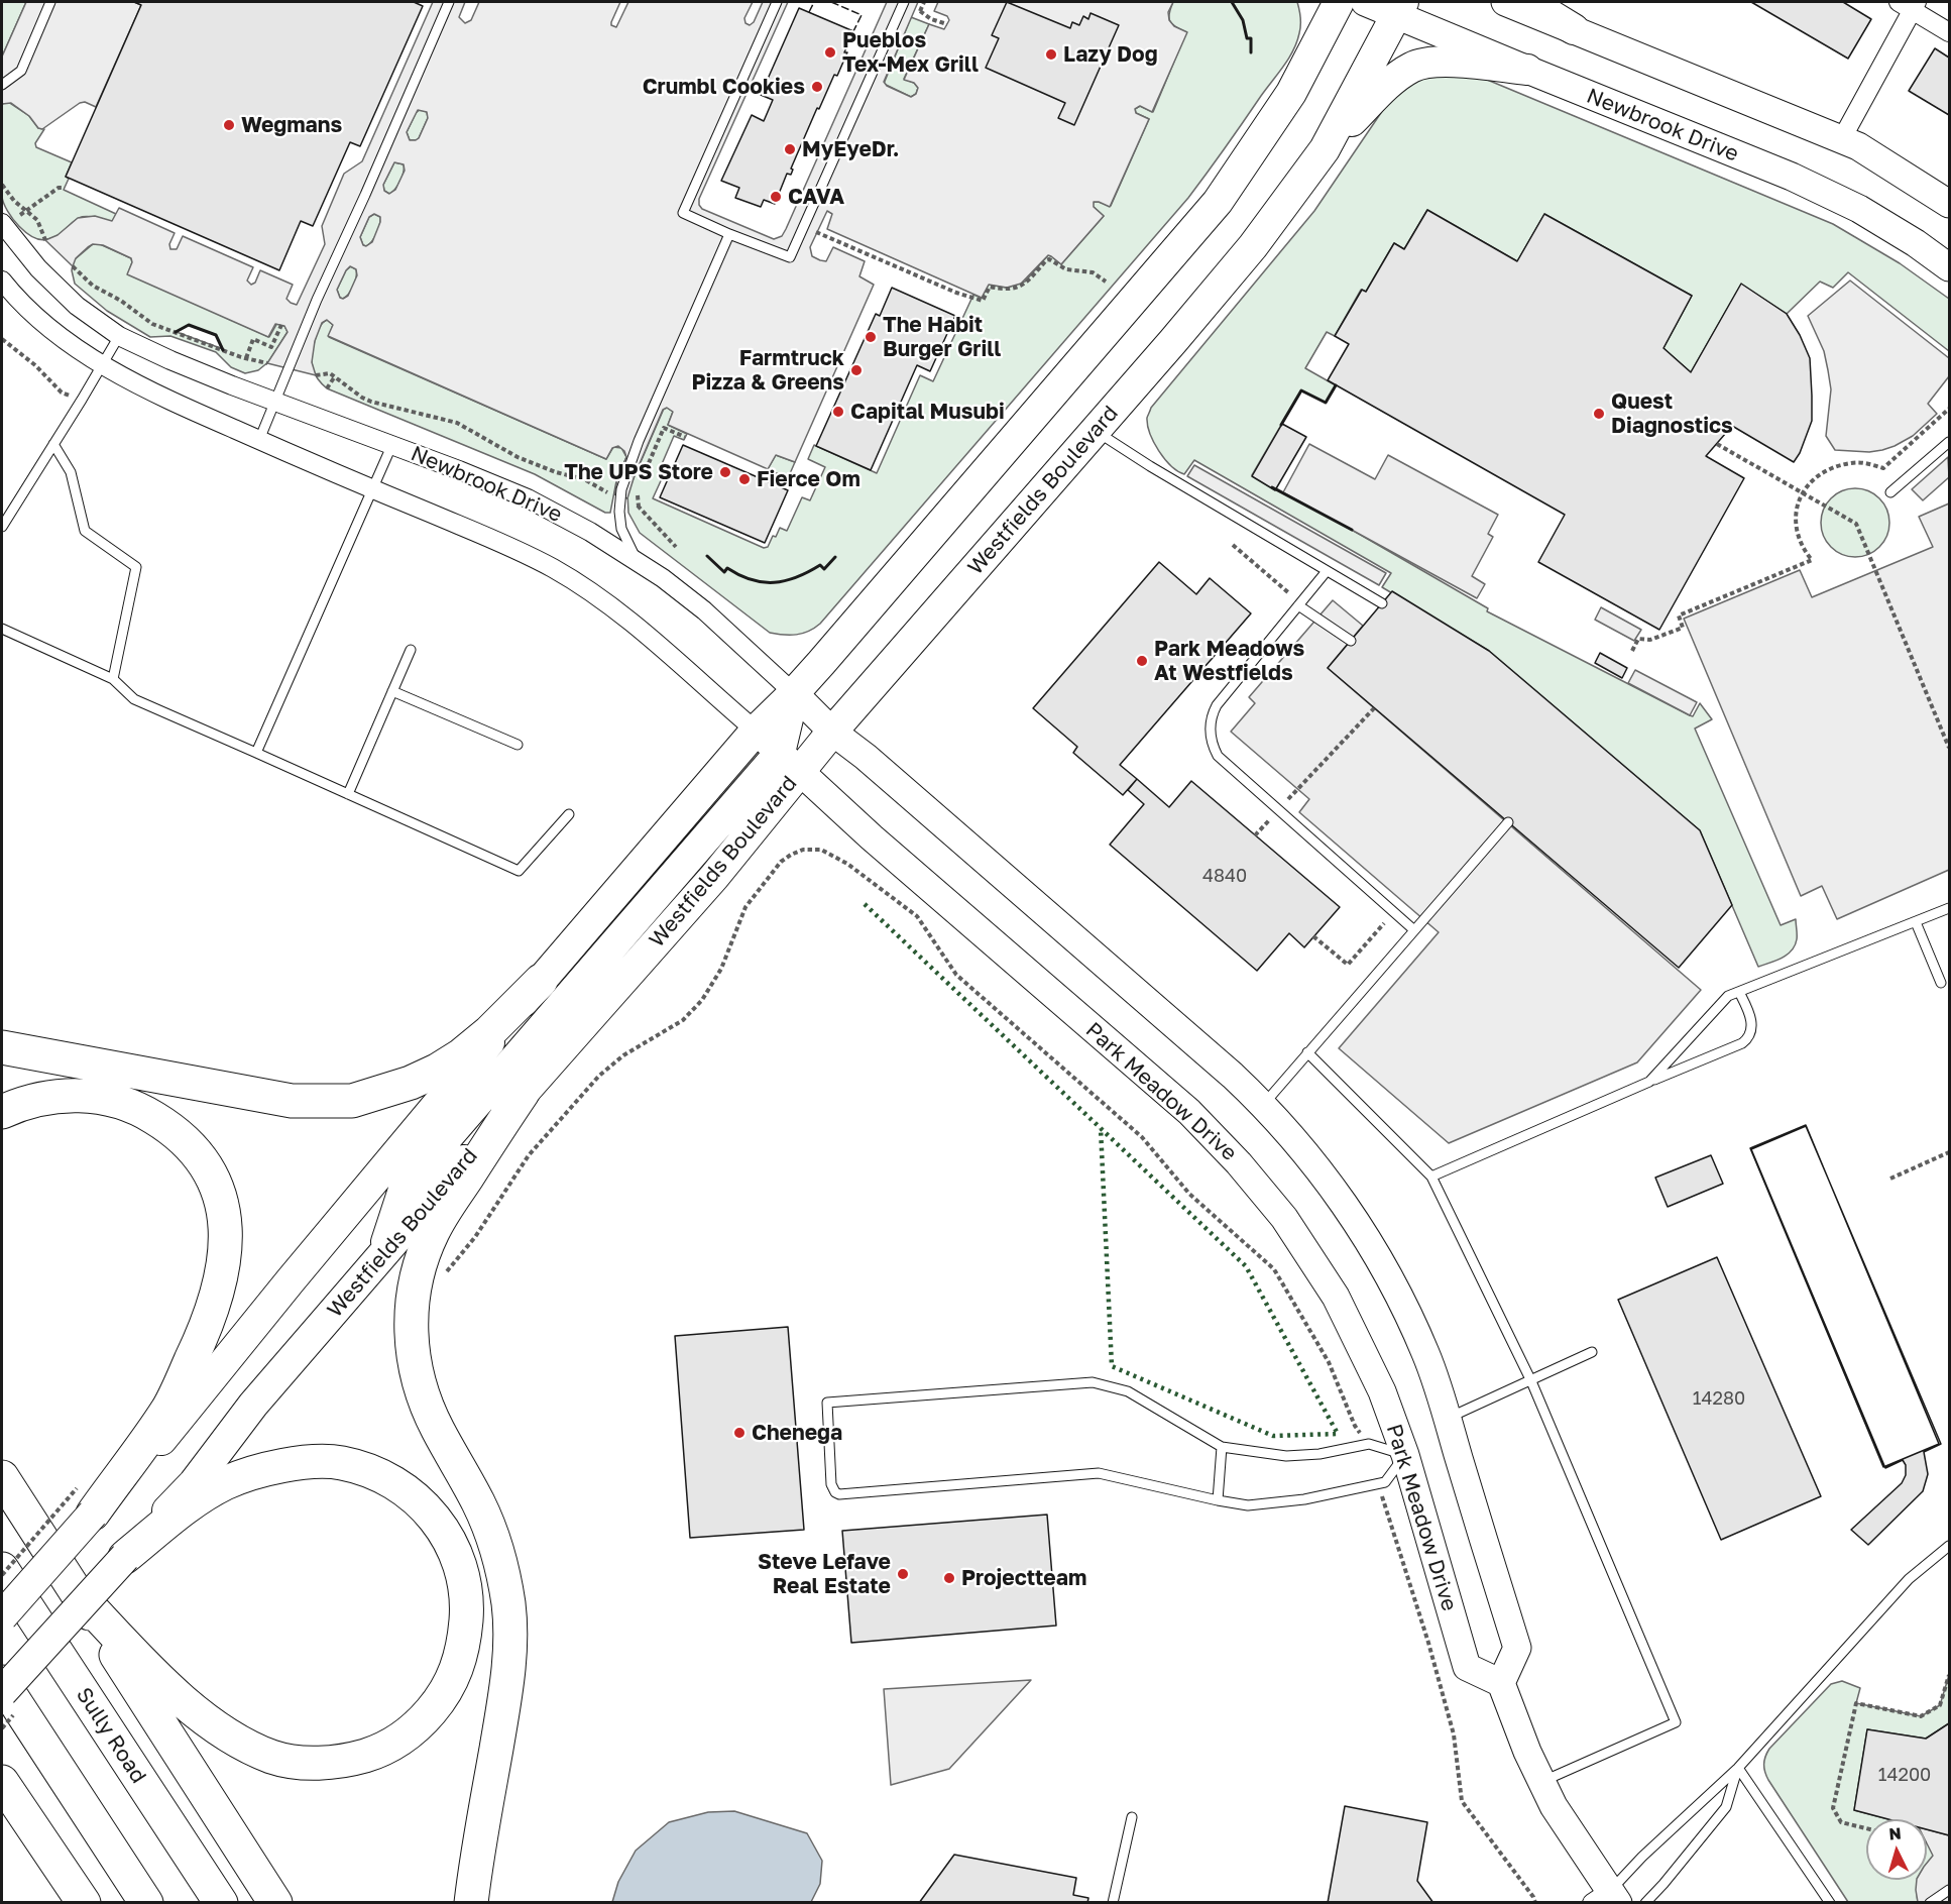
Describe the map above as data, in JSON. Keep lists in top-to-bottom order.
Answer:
{
  "streets": {
    "highway": ["Sully Road"],
    "main road": ["Westfields Boulevard"],
    "street": ["Newbrook Drive", "Park Meadow Drive"]
  },
  "crossings": [
    ["Newbrook Drive", "Westfields Boulevard"],
    ["Westfields Boulevard", "Park Meadow Drive"]
  ],
  "places": [
    "Pueblos Tex-Mex Grill",
    "Lazy Dog",
    "Crumbl Cookies",
    "Wegmans",
    "MyEyeDr.",
    "CAVA",
    "The Habit Burger Grill",
    "Farmtruck Pizza & Greens",
    "Capital Musubi",
    "Quest Diagnostics",
    "The UPS Store",
    "Fierce Om",
    "Park Meadows At Westfields",
    "Chenega",
    "Steve Lefave Real Estate",
    "Projectteam"
  ],
  "house_numbers": ["4840", "14280", "14200"],
  "north": "top"
}
